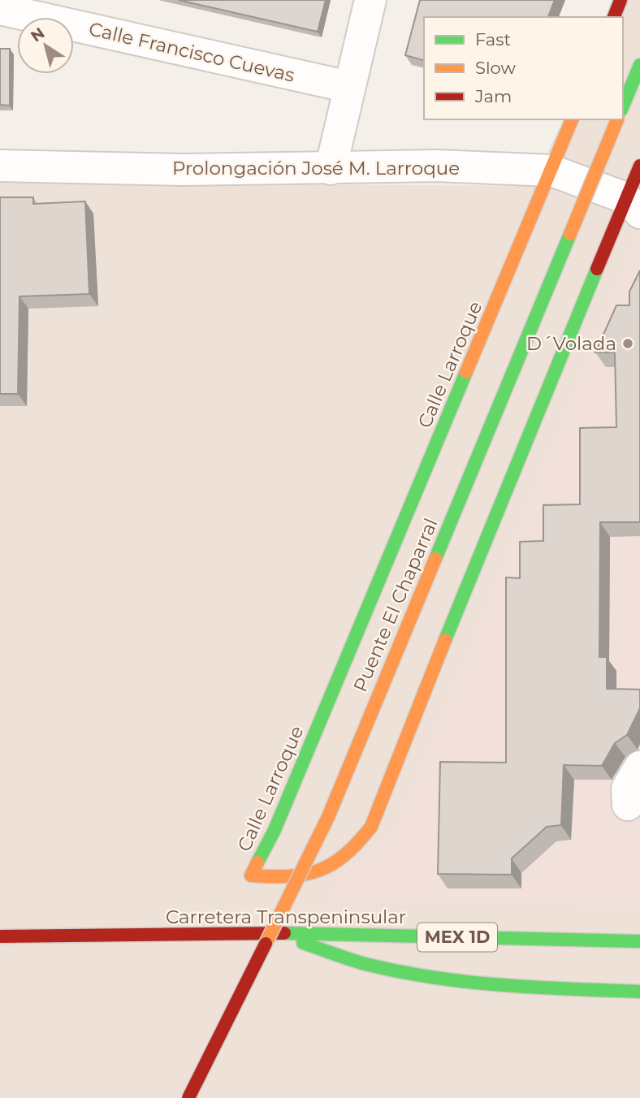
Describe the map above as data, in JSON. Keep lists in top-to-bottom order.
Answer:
{
  "streets": {
    "main road": [
      "Calle Larroque",
      "Puente El Chaparral",
      "Carretera Transpeninsular",
      "MEX 1D"
    ],
    "street": ["Calle Francisco Cuevas", "Prolongación José M. Larroque"]
  },
  "crossings": [
    ["Prolongación José M. Larroque", "Calle Larroque"]
  ],
  "places": ["D´Volada"],
  "legend": ["Fast", "Slow", "Jam"],
  "north": "top left"
}
